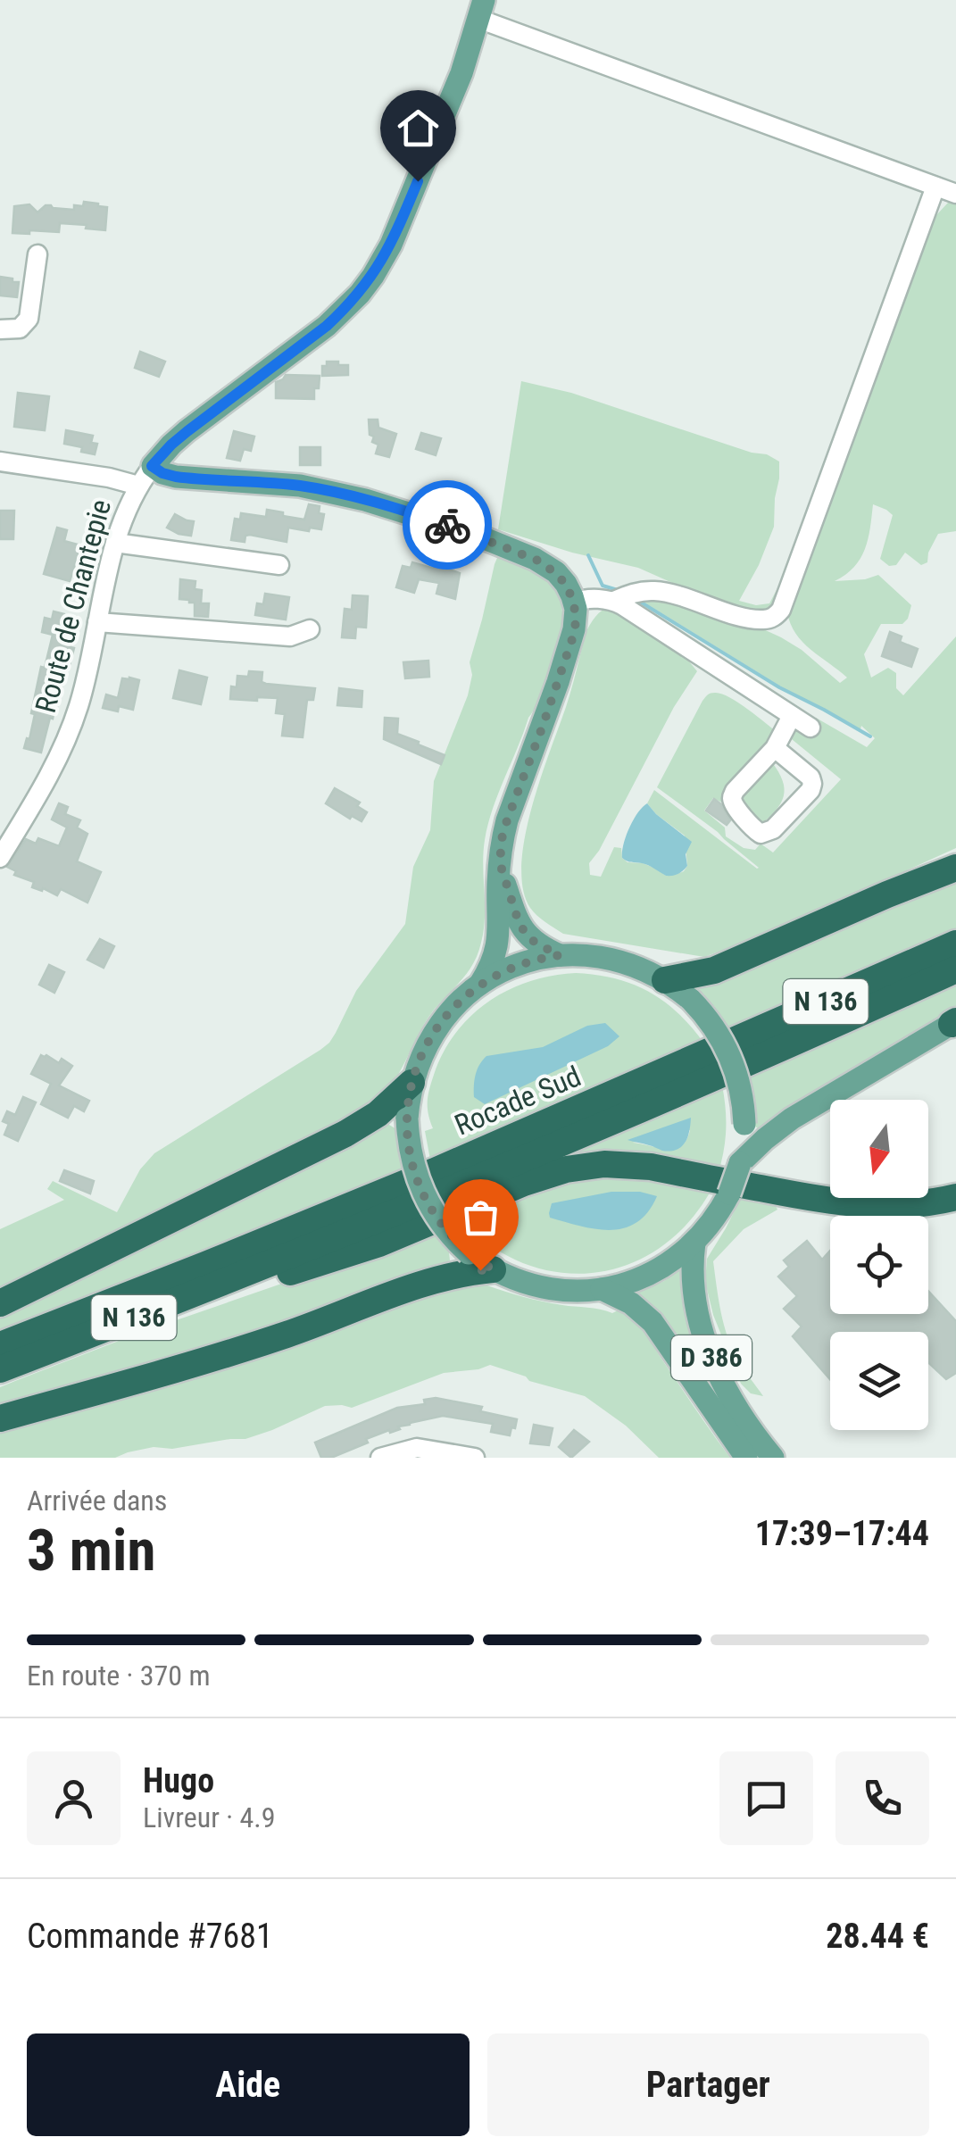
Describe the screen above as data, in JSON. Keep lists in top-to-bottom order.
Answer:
{
  "streets": {
    "highway": ["N 136", "Rocade Sud"],
    "main road": ["Route de Chantepie", "D 386"]
  },
  "north": "bottom",
  "page": {
    "heading": ["3 min", "Arrivée dans", "17:39–17:44"],
    "panel": [
      "Hugo",
      "Livreur · 4.9",
      "Commande #7681",
      "28.44 €"
    ],
    "bar": "En route · 370 m",
    "buttons": ["Aide", "Partager"]
  }
}
